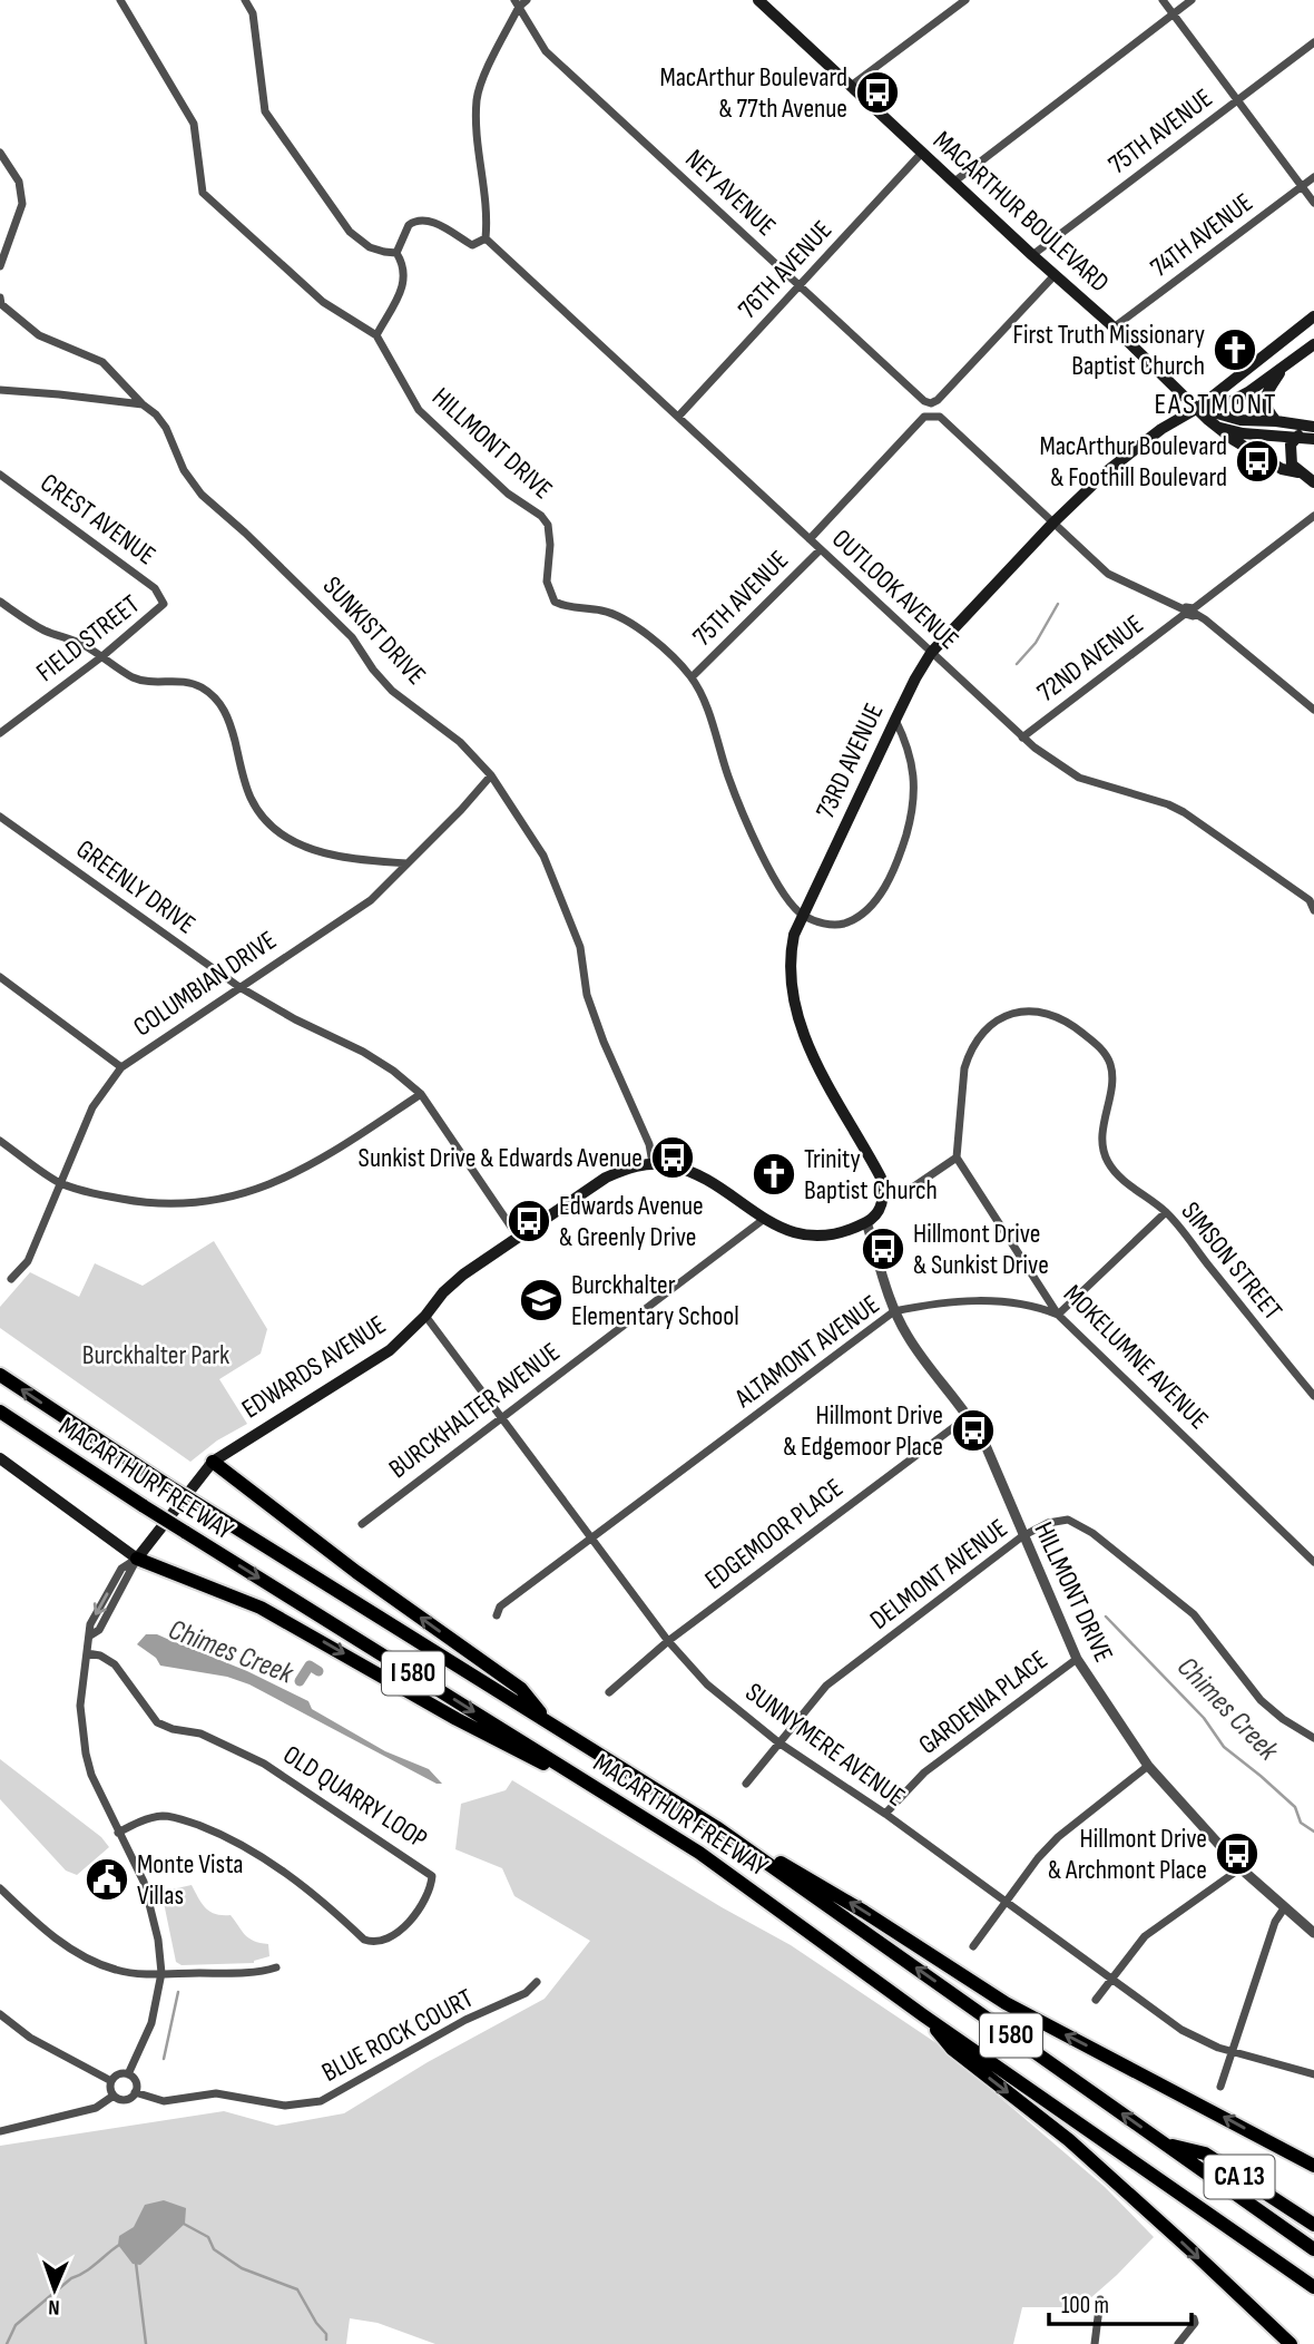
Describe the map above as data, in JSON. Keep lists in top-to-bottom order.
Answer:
{
  "streets": {
    "highway": ["MACARTHUR FREEWAY", "I 580", "CA 13"],
    "main road": ["MACARTHUR BOULEVARD", "73RD AVENUE", "EDWARDS AVENUE"],
    "street": [
      "75TH AVENUE",
      "NEY AVENUE",
      "74TH AVENUE",
      "76TH AVENUE",
      "HILLMONT DRIVE",
      "CREST AVENUE",
      "OUTLOOK AVENUE",
      "SUNKIST DRIVE",
      "FIELD STREET",
      "72ND AVENUE",
      "GREENLY DRIVE",
      "COLUMBIAN DRIVE",
      "SIMSON STREET",
      "ALTAMONT AVENUE",
      "MOKELUMNE AVENUE",
      "BURCKHALTER AVENUE",
      "EDGEMOOR PLACE",
      "DELMONT AVENUE",
      "GARDENIA PLACE",
      "SUNNYMERE AVENUE",
      "OLD QUARRY LOOP",
      "BLUE ROCK COURT"
    ]
  },
  "crossings": [
    ["75TH AVENUE", "MACARTHUR BOULEVARD"],
    ["75TH AVENUE", "HILLMONT DRIVE"],
    ["75TH AVENUE", "OUTLOOK AVENUE"],
    ["75TH AVENUE", "73RD AVENUE"],
    ["NEY AVENUE", "MACARTHUR BOULEVARD"],
    ["NEY AVENUE", "76TH AVENUE"],
    ["MACARTHUR BOULEVARD", "74TH AVENUE"],
    ["MACARTHUR BOULEVARD", "76TH AVENUE"],
    ["MACARTHUR BOULEVARD", "73RD AVENUE"],
    ["76TH AVENUE", "OUTLOOK AVENUE"],
    ["HILLMONT DRIVE", "73RD AVENUE"],
    ["HILLMONT DRIVE", "ALTAMONT AVENUE"],
    ["HILLMONT DRIVE", "EDGEMOOR PLACE"],
    ["HILLMONT DRIVE", "DELMONT AVENUE"],
    ["HILLMONT DRIVE", "GARDENIA PLACE"],
    ["CREST AVENUE", "FIELD STREET"],
    ["OUTLOOK AVENUE", "72ND AVENUE"],
    ["OUTLOOK AVENUE", "73RD AVENUE"],
    ["SUNKIST DRIVE", "COLUMBIAN DRIVE"],
    ["SUNKIST DRIVE", "EDWARDS AVENUE"],
    ["GREENLY DRIVE", "COLUMBIAN DRIVE"],
    ["GREENLY DRIVE", "EDWARDS AVENUE"],
    ["SIMSON STREET", "MOKELUMNE AVENUE"],
    ["ALTAMONT AVENUE", "MOKELUMNE AVENUE"],
    ["ALTAMONT AVENUE", "SUNNYMERE AVENUE"],
    ["EDWARDS AVENUE", "SUNNYMERE AVENUE"],
    ["BURCKHALTER AVENUE", "SUNNYMERE AVENUE"],
    ["MACARTHUR FREEWAY", "CA 13"],
    ["EDGEMOOR PLACE", "SUNNYMERE AVENUE"],
    ["DELMONT AVENUE", "SUNNYMERE AVENUE"],
    ["GARDENIA PLACE", "SUNNYMERE AVENUE"]
  ],
  "districts": ["EASTMONT"],
  "water": ["Chimes Creek"],
  "parks": ["Burckhalter Park"],
  "places": {
    "bus stop": [
      "MacArthur Boulevard & 77th Avenue",
      "MacArthur Boulevard & Foothill Boulevard",
      "Sunkist Drive & Edwards Avenue",
      "Edwards Avenue & Greenly Drive",
      "Hillmont Drive & Sunkist Drive",
      "Hillmont Drive & Edgemoor Place",
      "Hillmont Drive & Archmont Place"
    ],
    "church": ["First Truth Missionary Baptist Church", "Trinity Baptist Church"],
    "school or university": ["Burckhalter Elementary School"],
    "public building": ["Monte Vista Villas"]
  },
  "scale_bar": "100 m",
  "north": "bottom"
}
